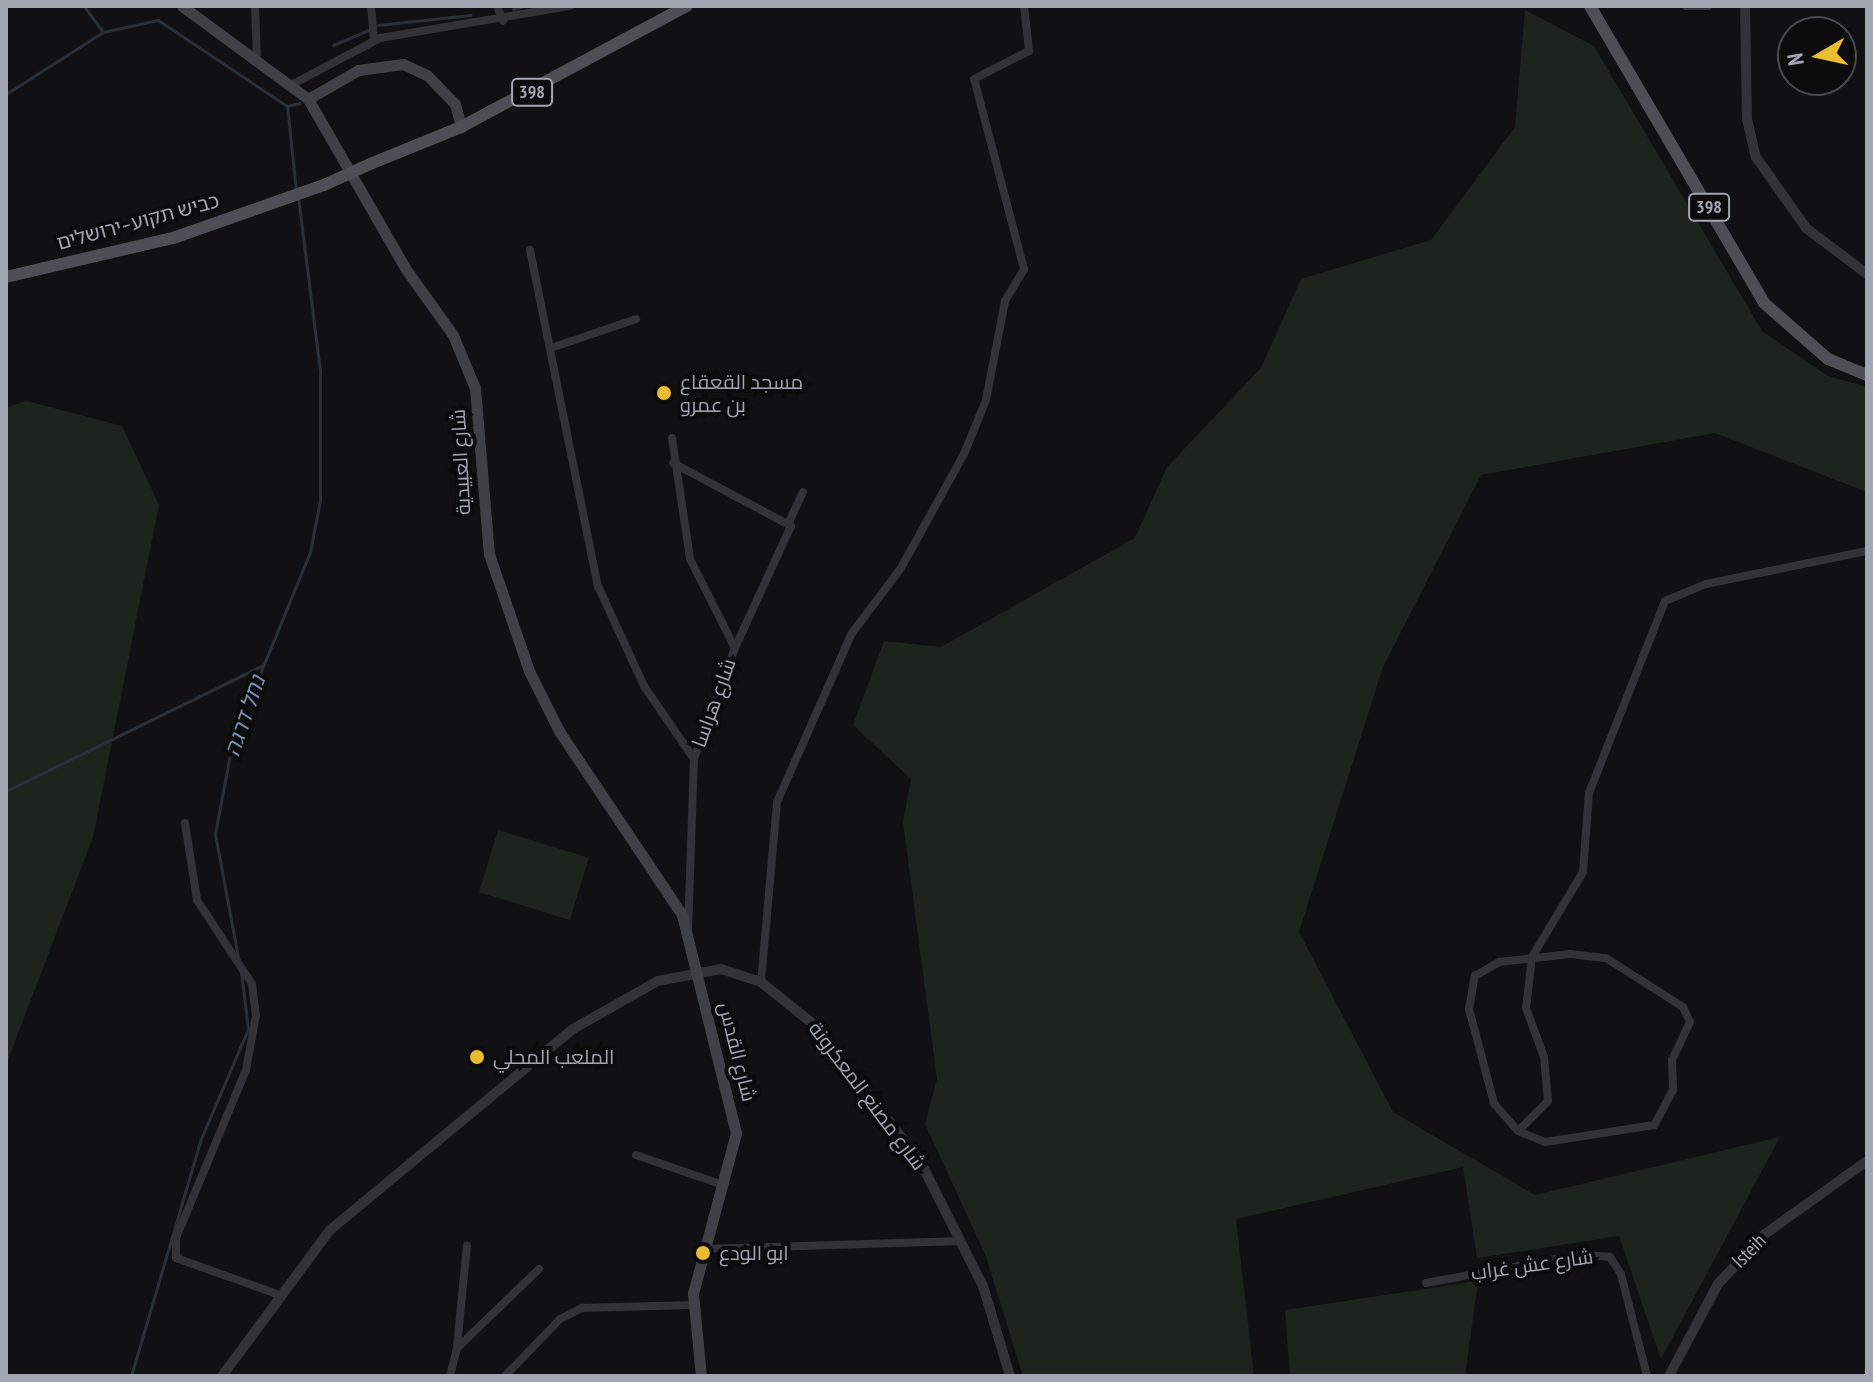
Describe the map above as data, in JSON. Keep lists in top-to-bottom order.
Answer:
{
  "streets": {
    "main road": [
      "398",
      "כביש תקוע–ירושלים",
      "شارع العبيدية",
      "شارع القدس"
    ],
    "street": [
      "شارع هراسا",
      "شارع مصنع المعكرونة",
      "Isteih",
      "شارع عش غراب"
    ]
  },
  "crossings": [
    ["398", "כביש תקוע–ירושלים"],
    ["شارع العبيدية", "شارع هراسا"],
    ["شارع العبيدية", "شارع القدس"],
    ["شارع العبيدية", "شارع مصنع المعكرونة"],
    ["شارع القدس", "شارع مصنع المعكرونة"]
  ],
  "water": ["נחל דרגה"],
  "places": ["مسجد القعقاع بن عمرو", "الملعب المحلي", "ابو الودع"],
  "north": "left"
}
